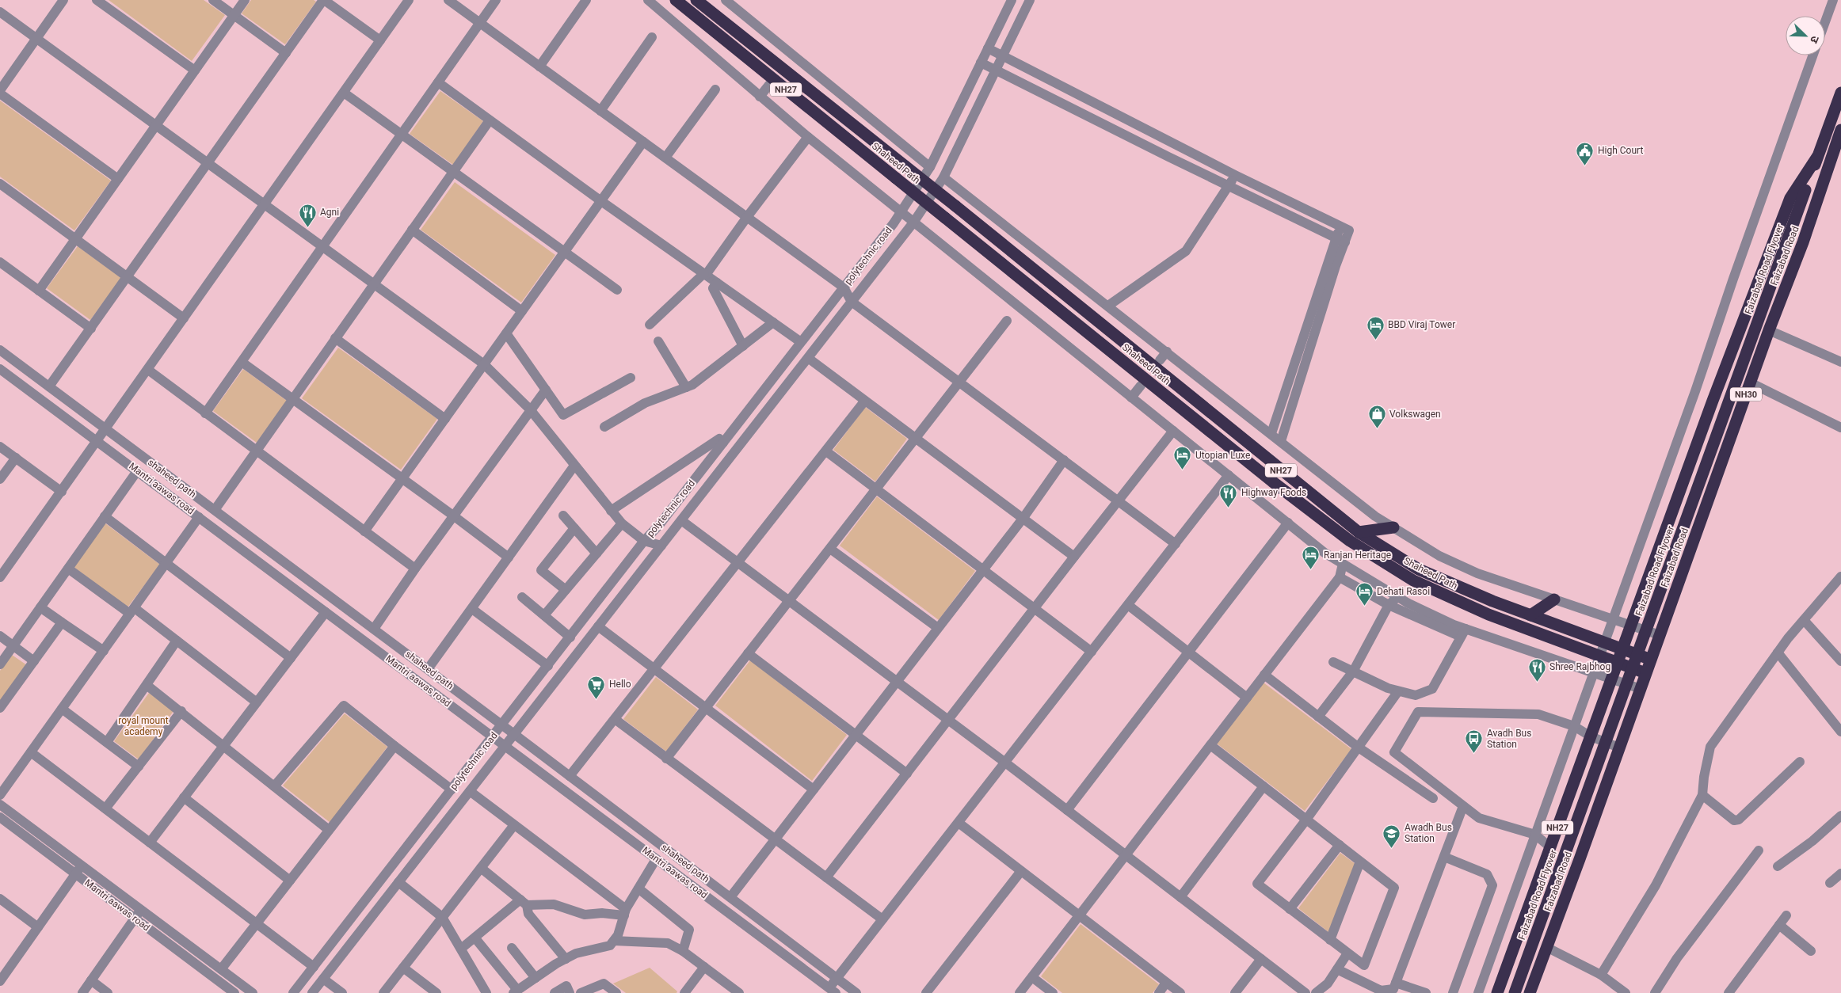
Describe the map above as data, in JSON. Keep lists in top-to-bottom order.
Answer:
{
  "streets": {
    "highway": [
      "NH27",
      "Shaheed Path",
      "Faizabad Road",
      "Faizabad Road Flyover",
      "NH30"
    ],
    "street": ["polytechnic road", "shaheed path", "Mantri aawas road"]
  },
  "crossings": [
    ["NH27", "Shaheed Path"],
    ["NH27", "NH30"],
    ["Shaheed Path", "Faizabad Road"],
    ["Shaheed Path", "NH30"],
    ["polytechnic road", "shaheed path"],
    ["polytechnic road", "Mantri aawas road"],
    ["Faizabad Road Flyover", "NH30"]
  ],
  "parks": ["royal mount academy"],
  "places": {
    "public building": ["High Court"],
    "restaurant": ["Agni", "Highway Foods", "Shree Rajbhog"],
    "hotel": [
      "BBD Viraj Tower",
      "Utopian Luxe",
      "Ranjan Heritage",
      "Dehati Rasoi"
    ],
    "shop": ["Volkswagen"],
    "supermarket": ["Hello"],
    "bus stop": ["Avadh Bus Station"],
    "school or university": ["Awadh Bus Station"]
  },
  "north": "bottom right"
}
